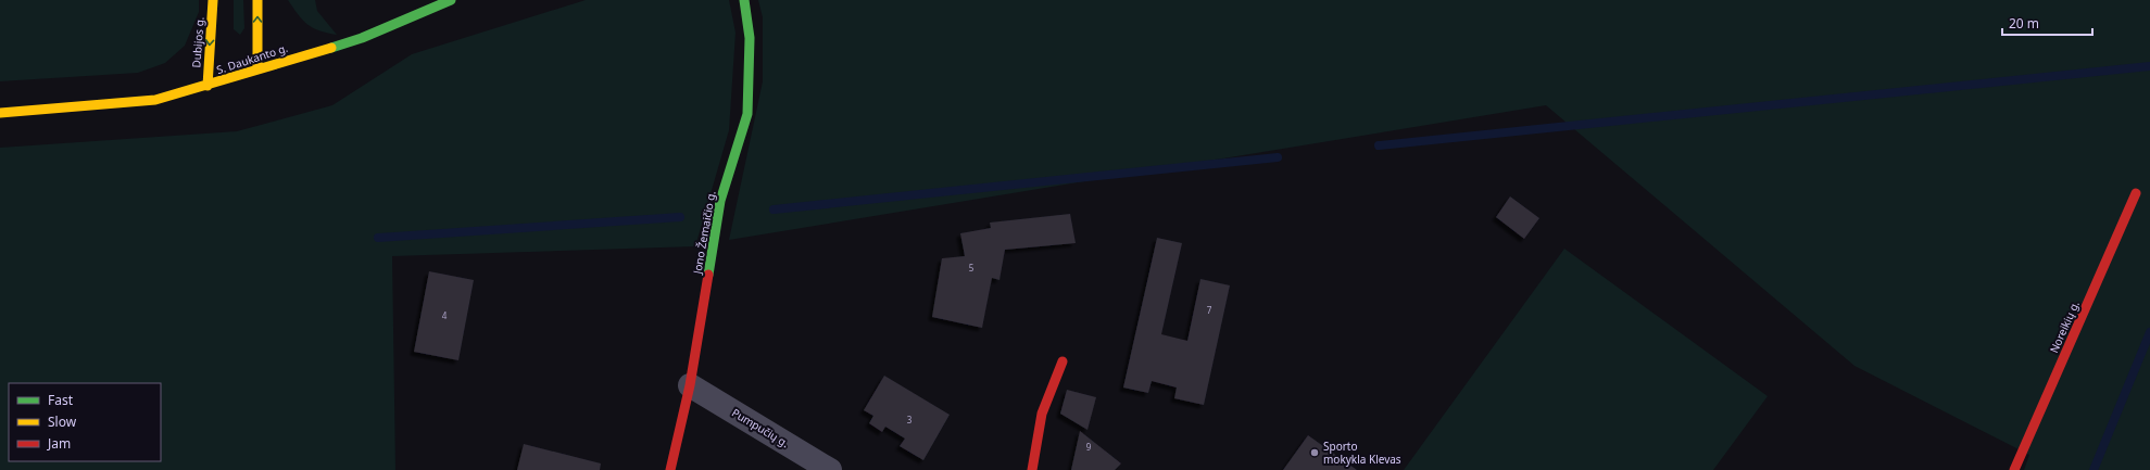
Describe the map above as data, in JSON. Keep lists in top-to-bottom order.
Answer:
{
  "streets": {
    "street": [
      "Dubijos g.",
      "S. Daukanto g.",
      "Jono Žemaičio g.",
      "Noreikių g.",
      "Pumpučių g."
    ]
  },
  "crossings": [
    ["Dubijos g.", "S. Daukanto g."],
    ["Jono Žemaičio g.", "Pumpučių g."]
  ],
  "places": ["Sporto mokykla Klevas"],
  "house_numbers": [
    "5",
    "7",
    "4",
    "3",
    "9"
  ],
  "legend": ["Fast", "Slow", "Jam"],
  "scale_bar": "20 m"
}
